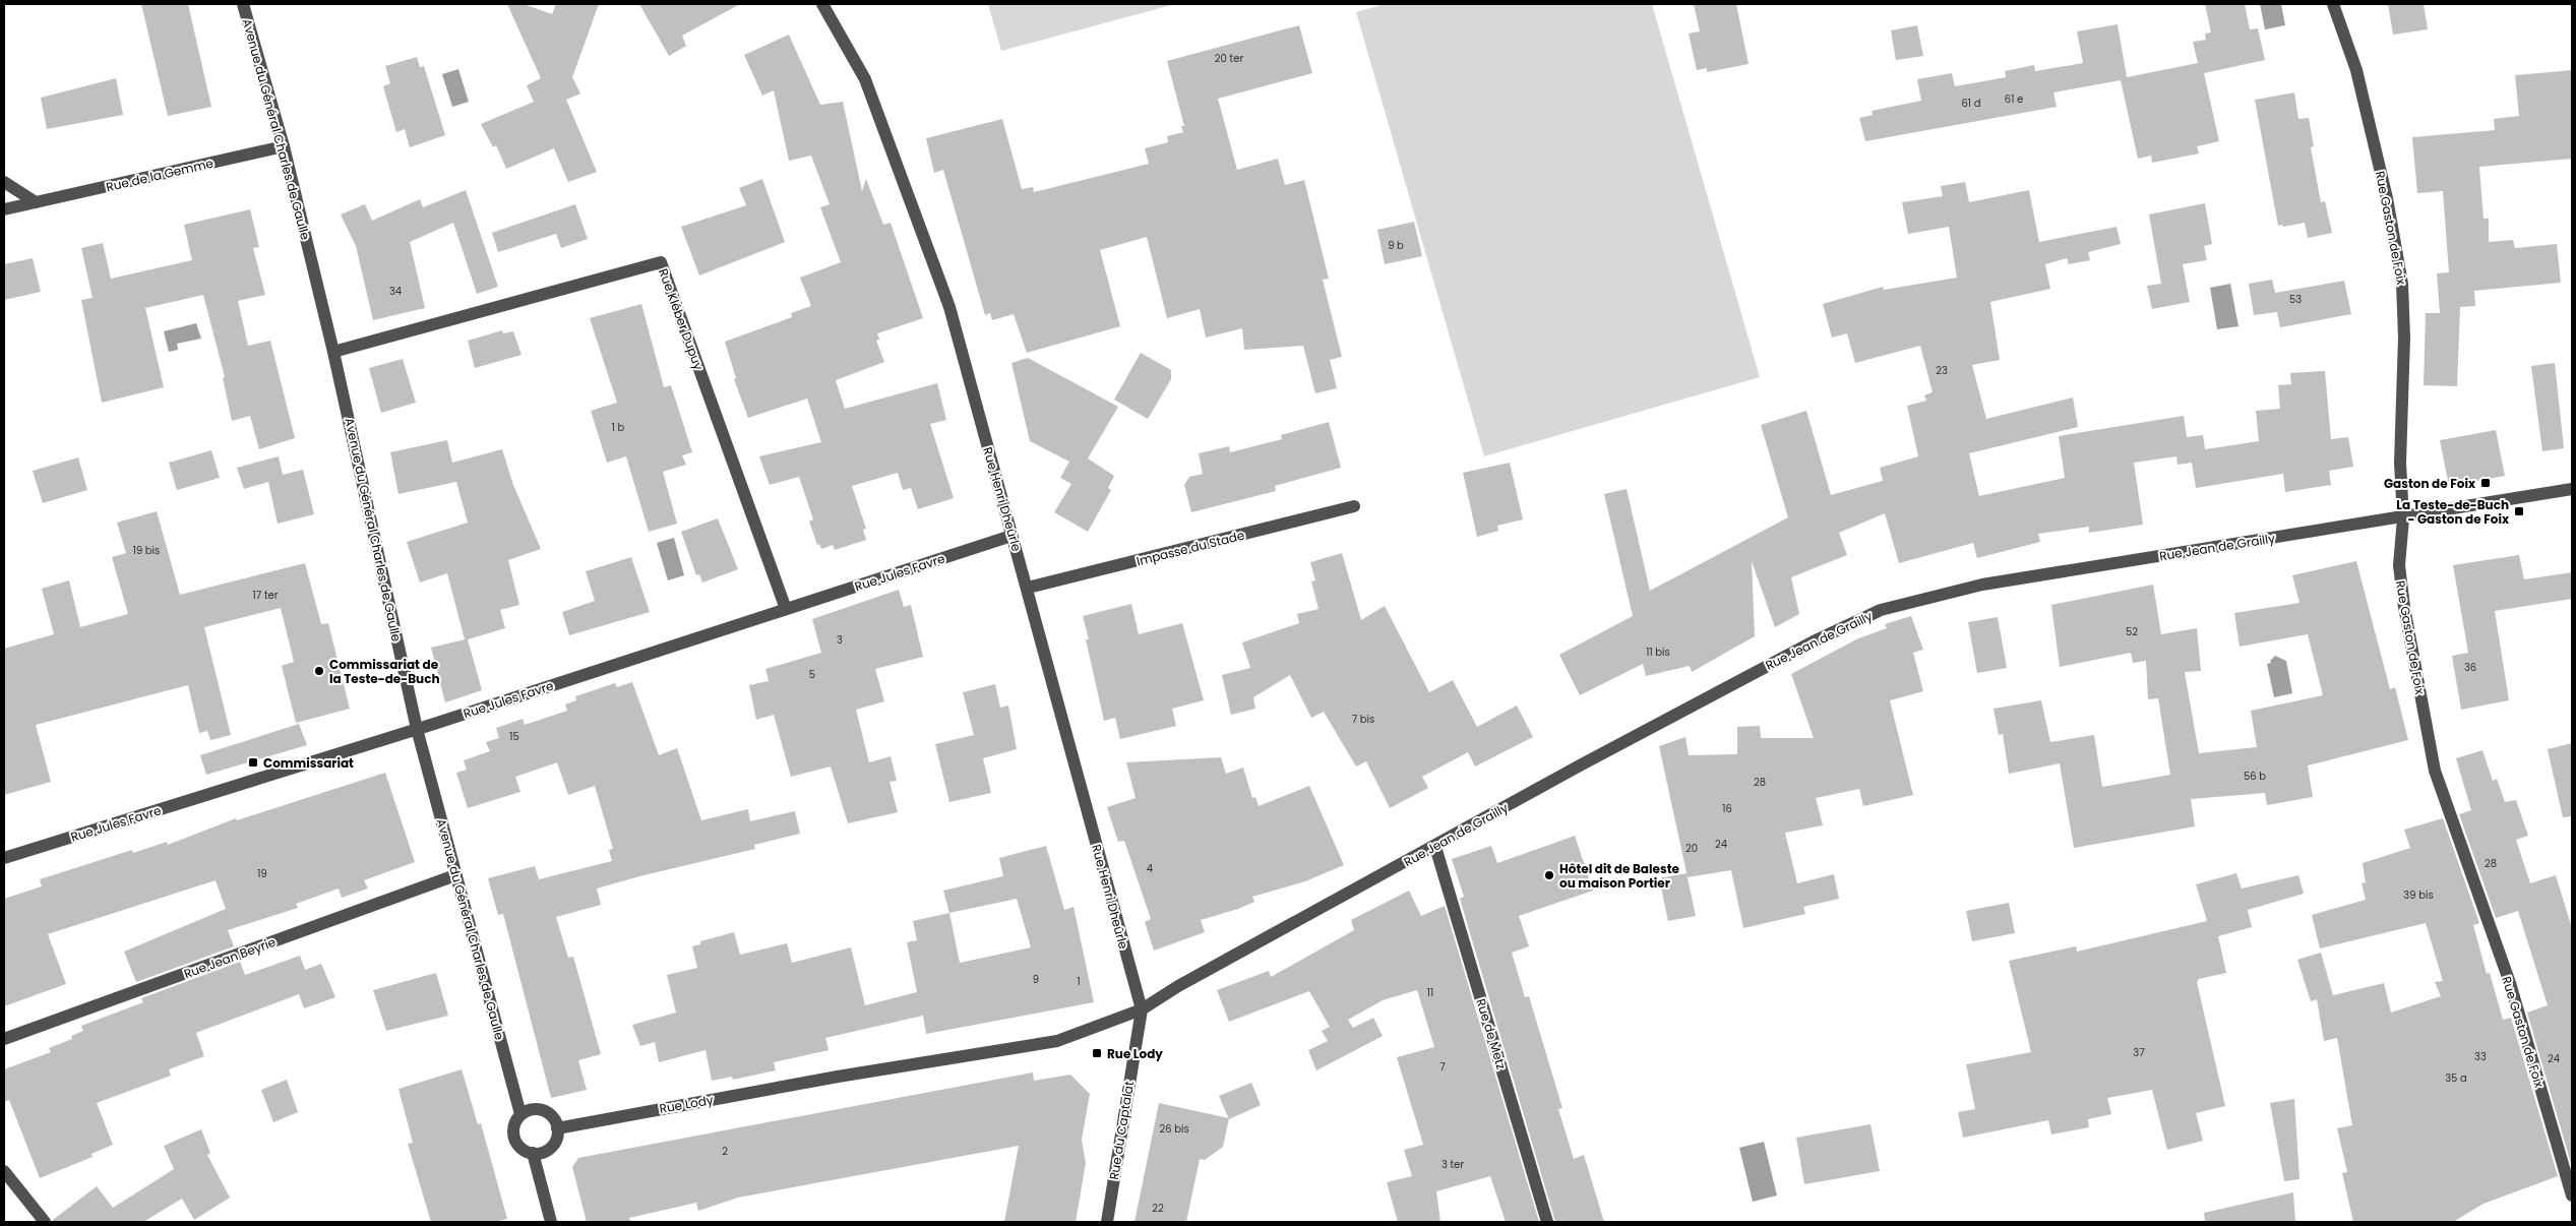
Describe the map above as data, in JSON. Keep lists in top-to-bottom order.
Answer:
{
  "streets": {
    "street": [
      "Avenue du Général Charles de Gaulle",
      "Rue de la Gemme",
      "Rue Gaston de Foix",
      "Rue Kléber Dupuy",
      "Rue Henri Dheûrle",
      "Rue Jean de Grailly",
      "Impasse du Stade",
      "Rue Jules Favre",
      "Rue Jean Beyrie",
      "Rue de Metz",
      "Rue Lody",
      "Rue du Captalat"
    ]
  },
  "crossings": [
    ["Avenue du Général Charles de Gaulle", "Rue de la Gemme"],
    ["Avenue du Général Charles de Gaulle", "Rue Kléber Dupuy"],
    ["Avenue du Général Charles de Gaulle", "Rue Jules Favre"],
    ["Avenue du Général Charles de Gaulle", "Rue Jean Beyrie"],
    ["Avenue du Général Charles de Gaulle", "Rue Lody"],
    ["Rue Gaston de Foix", "Rue Jean de Grailly"],
    ["Rue Kléber Dupuy", "Rue Jules Favre"],
    ["Rue Henri Dheûrle", "Rue Jean de Grailly"],
    ["Rue Henri Dheûrle", "Impasse du Stade"],
    ["Rue Henri Dheûrle", "Rue Jules Favre"],
    ["Rue Henri Dheûrle", "Rue Lody"],
    ["Rue Henri Dheûrle", "Rue du Captalat"],
    ["Rue Jean de Grailly", "Rue de Metz"],
    ["Rue Jean de Grailly", "Rue Lody"],
    ["Rue Jean de Grailly", "Rue du Captalat"],
    ["Rue Lody", "Rue du Captalat"]
  ],
  "places": {
    "transit": [
      "Gaston de Foix",
      "La Teste-de-Buch - Gaston de Foix",
      "Commissariat",
      "Rue Lody"
    ],
    "other": ["Commissariat de la Teste-de-Buch", "Hôtel dit de Baleste ou maison Portier"]
  },
  "house_numbers": [
    "20 ter",
    "61 e",
    "61 d",
    "9 b",
    "34",
    "53",
    "23",
    "1 b",
    "19 bis",
    "17 ter",
    "52",
    "3",
    "11 bis",
    "36",
    "5",
    "7 bis",
    "15",
    "56 b",
    "28",
    "16",
    "24",
    "20",
    "28",
    "4",
    "19",
    "39 bis",
    "9",
    "1",
    "11",
    "37",
    "33",
    "24",
    "7",
    "35 a",
    "26 bis",
    "2",
    "3 ter",
    "22"
  ]
}
